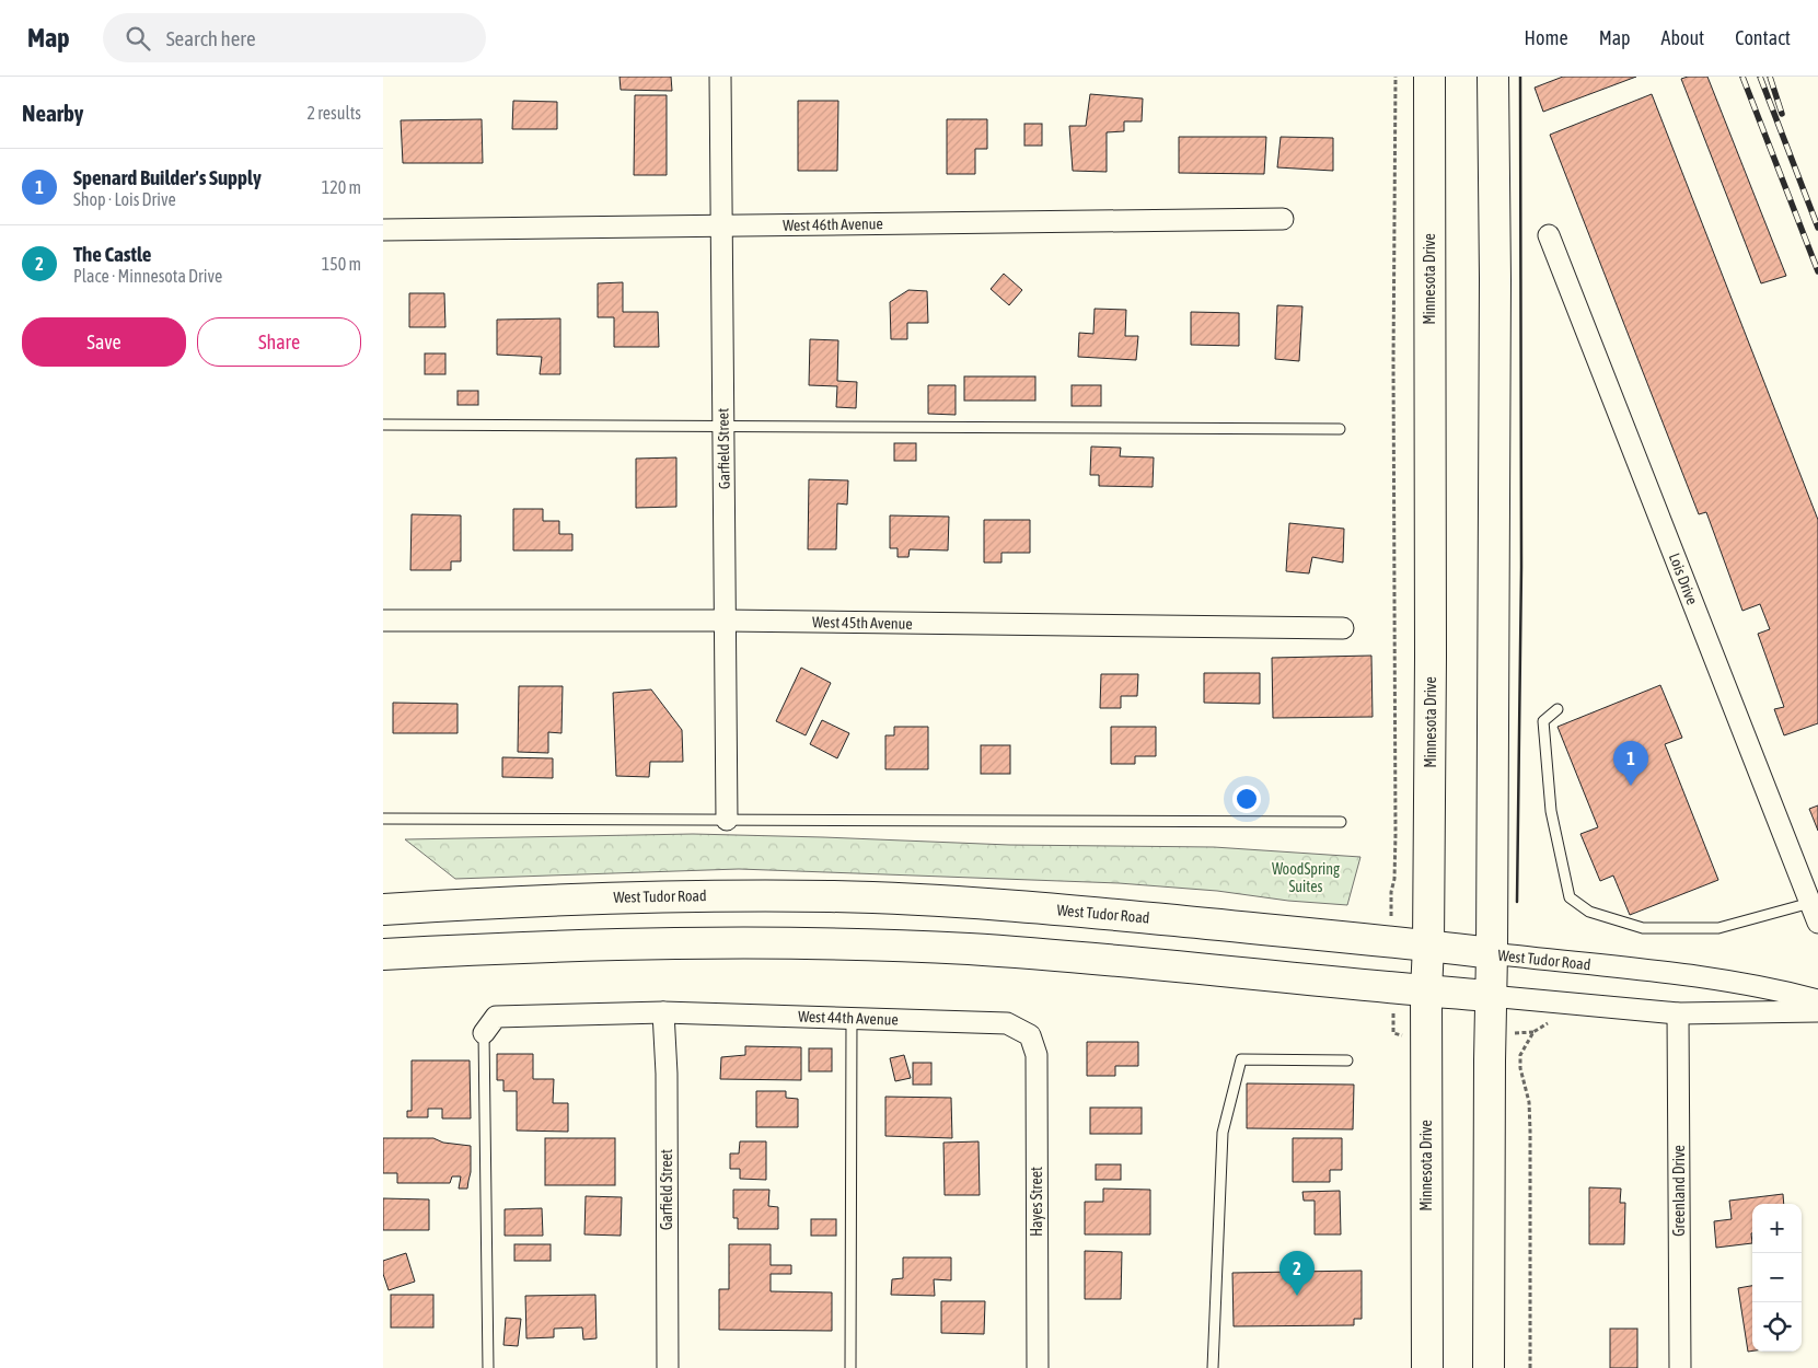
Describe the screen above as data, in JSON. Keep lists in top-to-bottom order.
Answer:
{
  "streets": {
    "main road": ["Minnesota Drive", "West Tudor Road"],
    "street": [
      "West 46th Avenue",
      "Garfield Street",
      "Lois Drive",
      "West 45th Avenue",
      "West 44th Avenue",
      "Greenland Drive",
      "Hayes Street"
    ]
  },
  "crossings": [
    ["West 46th Avenue", "Garfield Street"],
    ["Minnesota Drive", "West Tudor Road"],
    ["Garfield Street", "West 45th Avenue"],
    ["Garfield Street", "West 44th Avenue"],
    ["West 44th Avenue", "Hayes Street"]
  ],
  "parks": ["WoodSpring Suites"],
  "page": {
    "header": "Map",
    "search": "Search here",
    "nav": [
      "Home",
      "Map",
      "About",
      "Contact"
    ],
    "heading": ["Nearby", "2 results"],
    "list": [
      {
        "mark": "1",
        "name": "Spenard Builder's Supply",
        "note": "Shop · Lois Drive",
        "value": "120 m"
      },
      {
        "mark": "2",
        "name": "The Castle",
        "note": "Place · Minnesota Drive",
        "value": "150 m"
      }
    ],
    "buttons": ["Save", "Share"],
    "pins": ["1", "2"],
    "map_buttons": ["+", "−"]
  }
}
